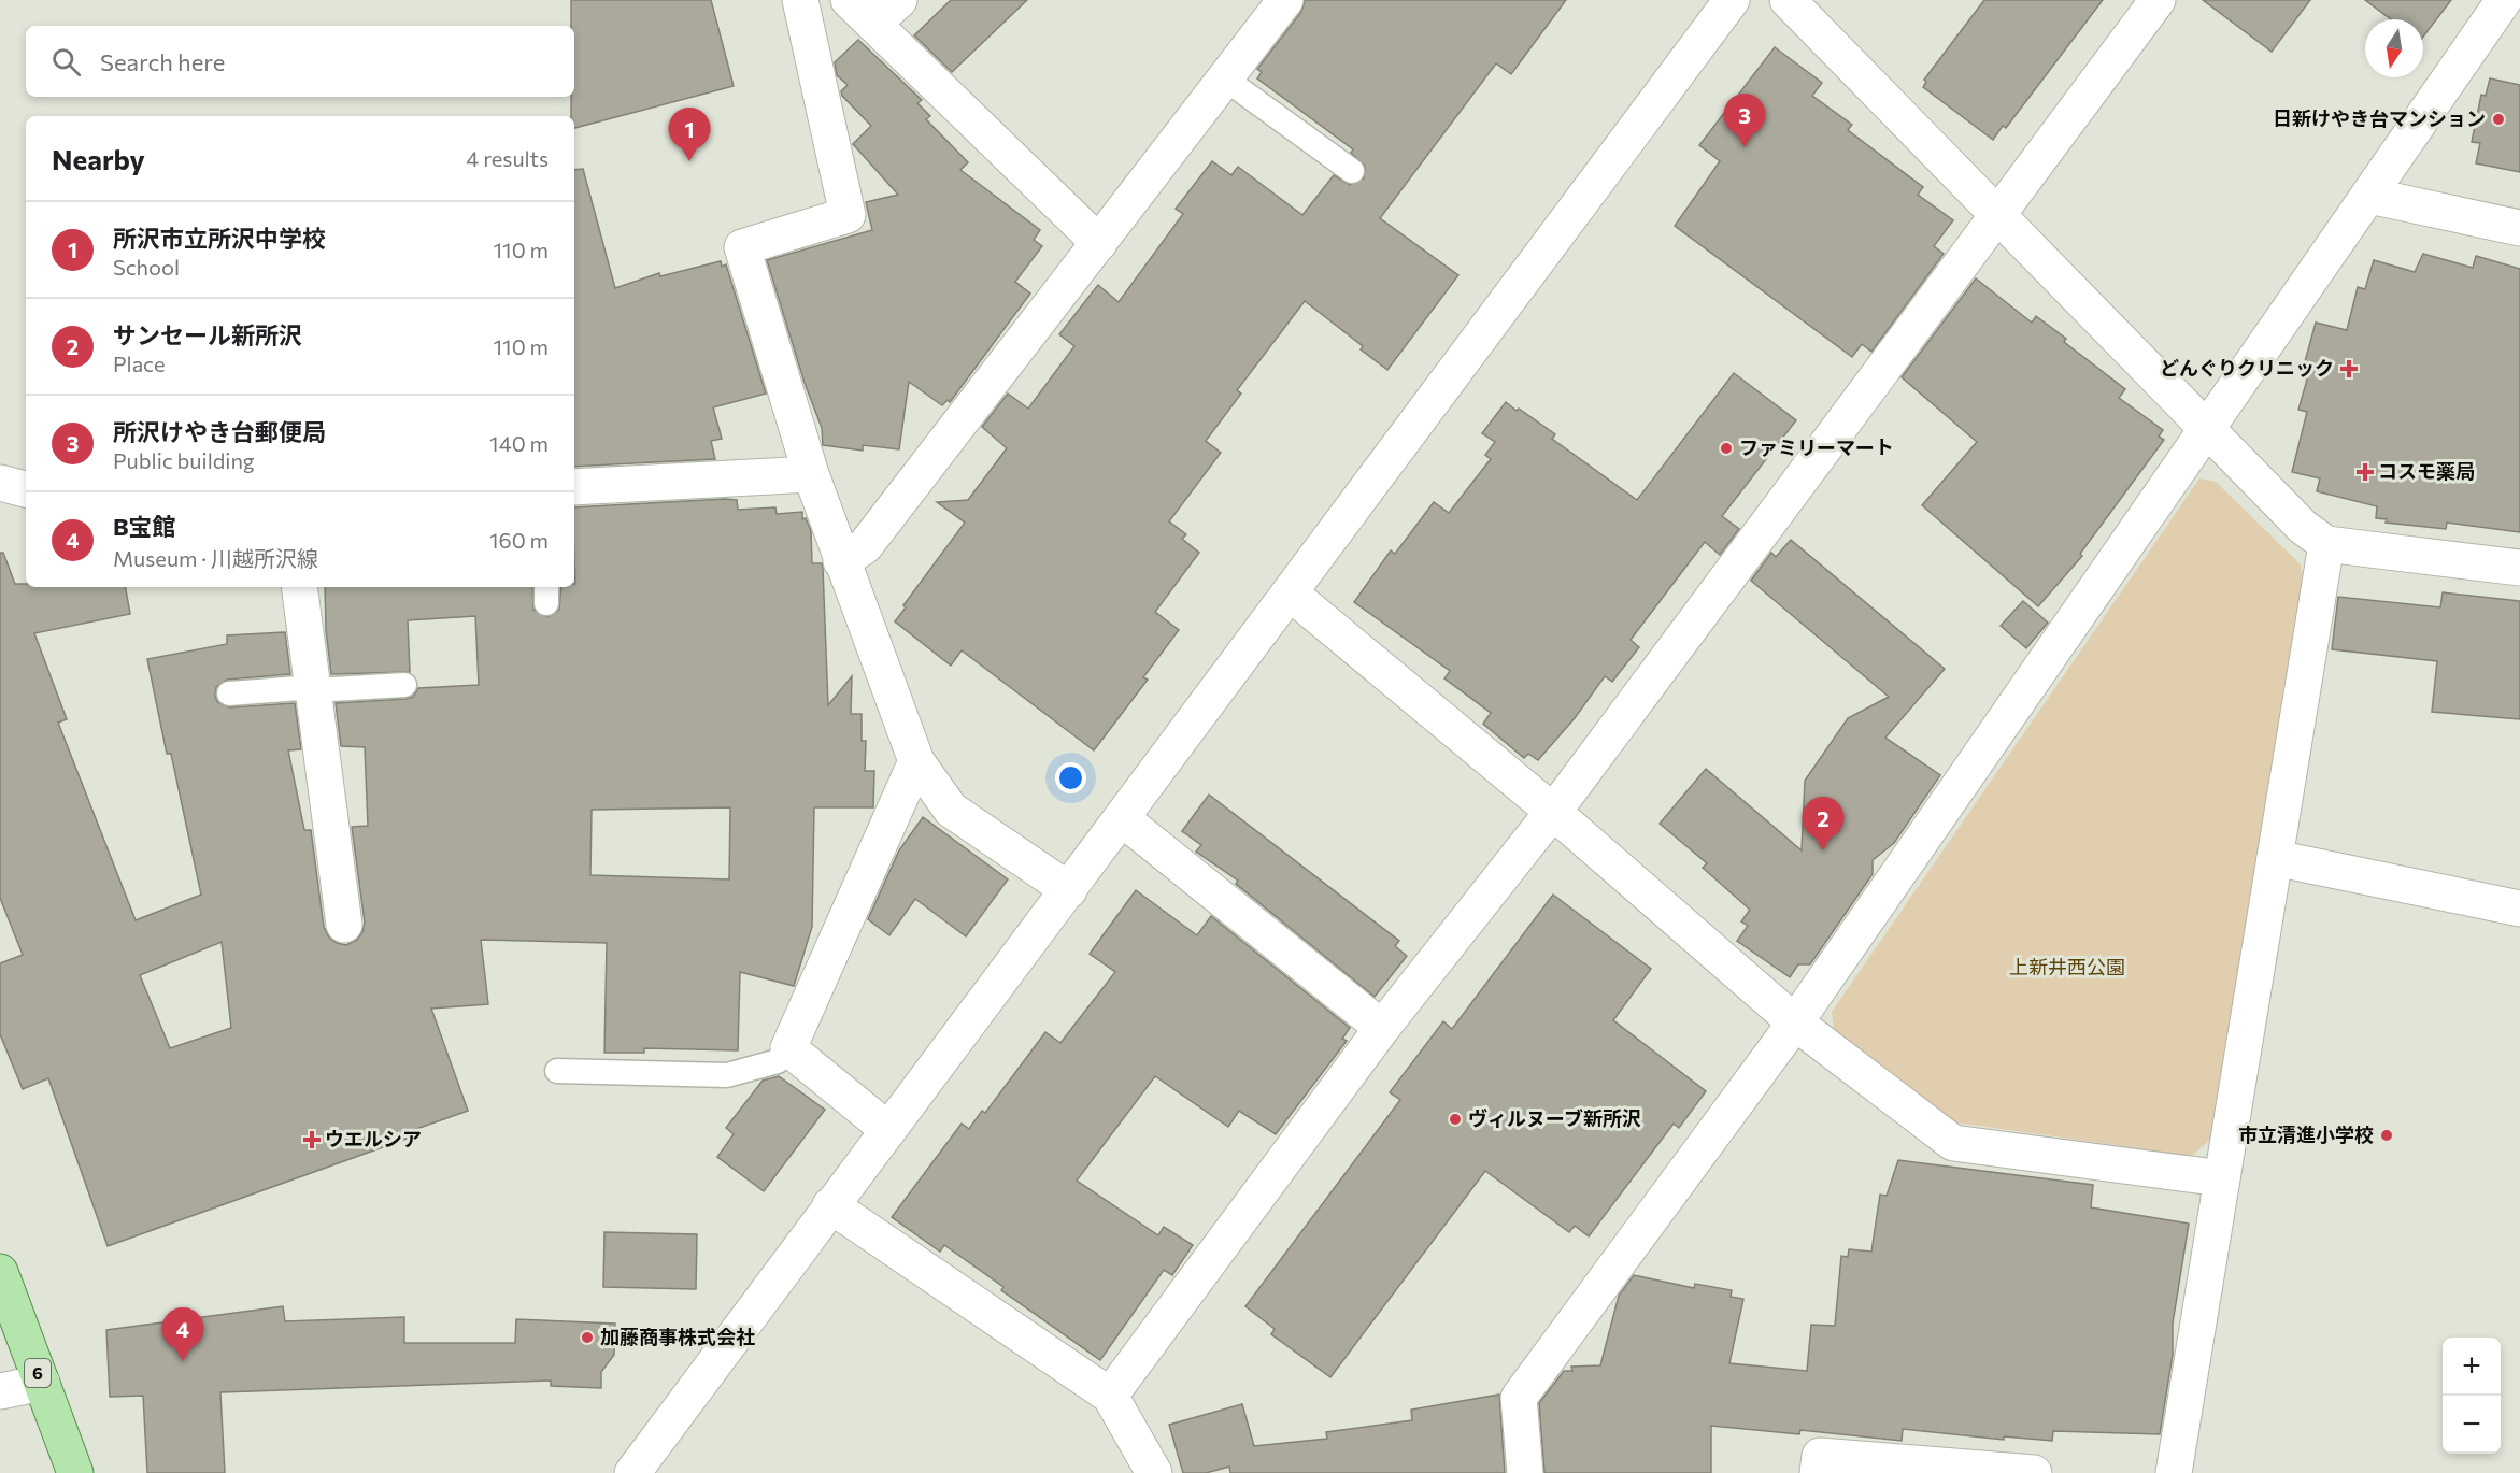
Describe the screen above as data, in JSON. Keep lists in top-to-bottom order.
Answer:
{
  "streets": {
    "main road": ["6"]
  },
  "parks": ["上新井西公園"],
  "places": {
    "other": [
      "日新けやき台マンション",
      "ファミリーマート",
      "ヴィルヌーブ新所沢",
      "市立清進小学校",
      "加藤商事株式会社"
    ],
    "health": ["どんぐりクリニック", "コスモ薬局", "ウエルシア"]
  },
  "north": "bottom",
  "page": {
    "search": "Search here",
    "pins": [
      "3",
      "1",
      "2",
      "4"
    ],
    "heading": ["Nearby", "4 results"],
    "list": [
      {
        "mark": "1",
        "name": "所沢市立所沢中学校",
        "note": "School",
        "value": "110 m"
      },
      {
        "mark": "2",
        "name": "サンセール新所沢",
        "note": "Place",
        "value": "110 m"
      },
      {
        "mark": "3",
        "name": "所沢けやき台郵便局",
        "note": "Public building",
        "value": "140 m"
      },
      {
        "mark": "4",
        "name": "B宝館",
        "note": "Museum · 川越所沢線",
        "value": "160 m"
      }
    ],
    "map_buttons": ["+", "−"]
  }
}
